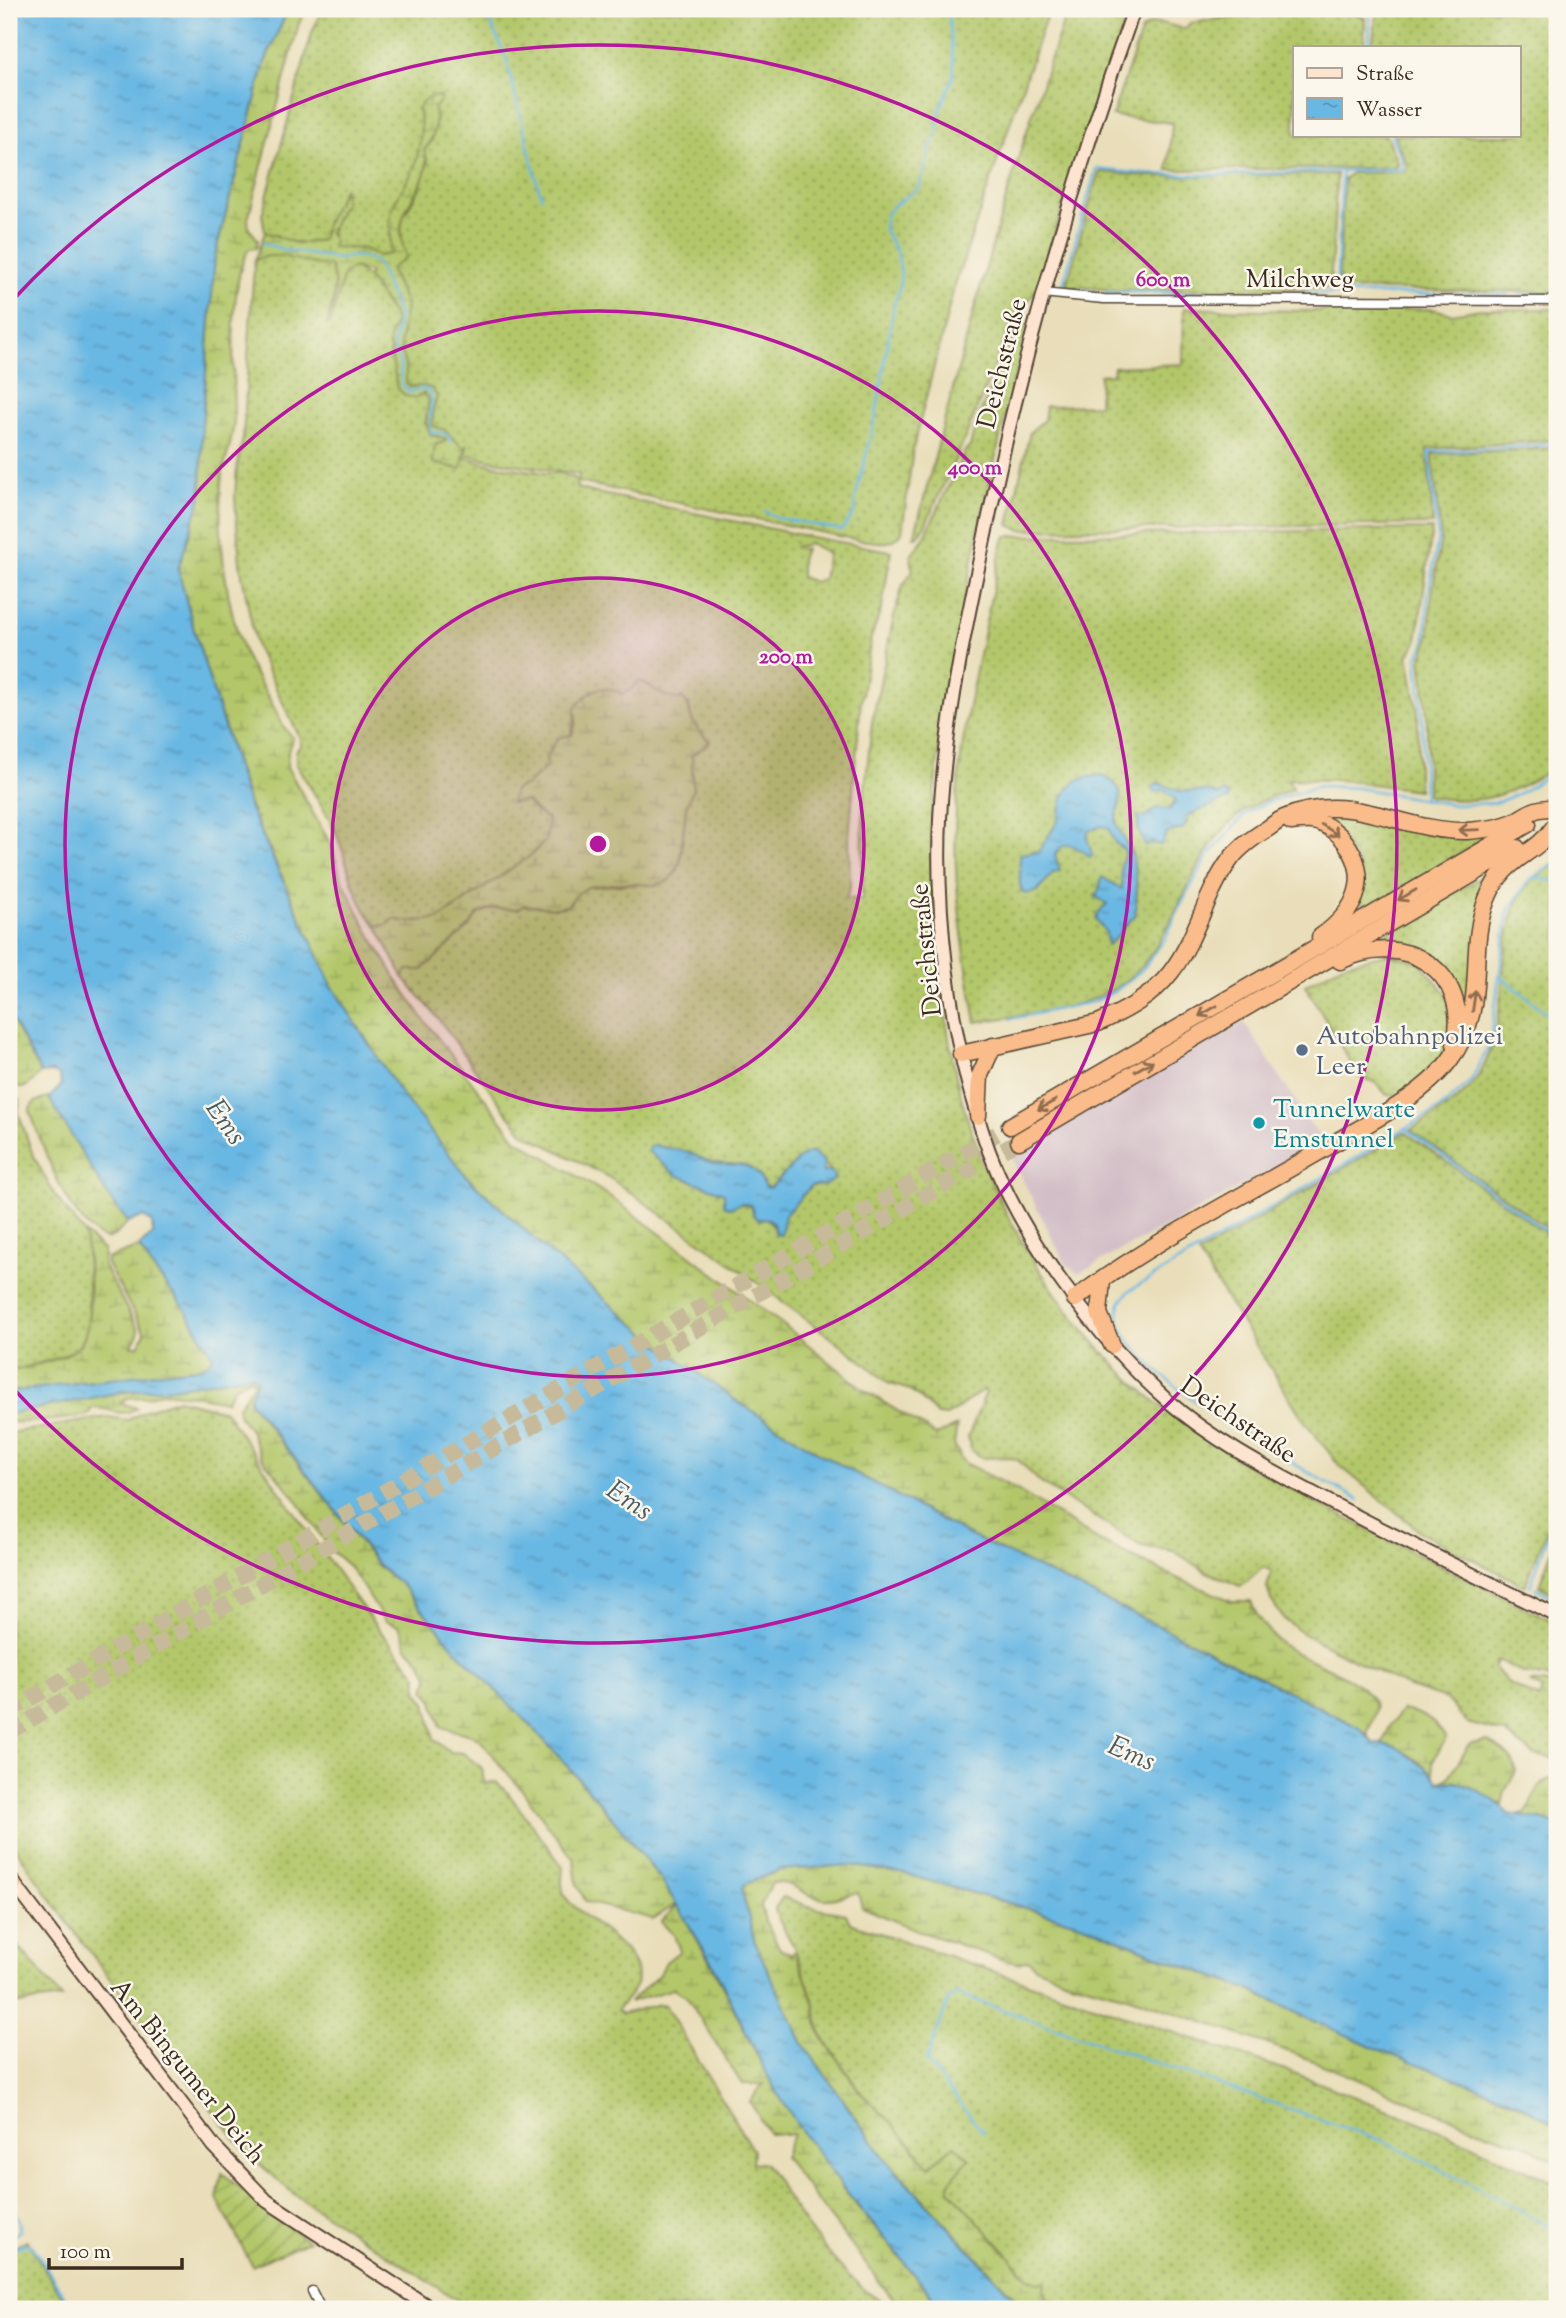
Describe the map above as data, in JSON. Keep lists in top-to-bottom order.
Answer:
{
  "streets": {
    "main road": ["Deichstraße", "Am Bingumer Deich"],
    "street": ["Milchweg"]
  },
  "crossings": [
    ["Milchweg", "Deichstraße"]
  ],
  "water": ["Ems"],
  "places": ["Autobahnpolizei Leer", "Tunnelwarte Emstunnel"],
  "legend": ["Straße", "Wasser"],
  "scale_bar": "100 m",
  "rings": ["600 m", "400 m", "200 m"]
}
